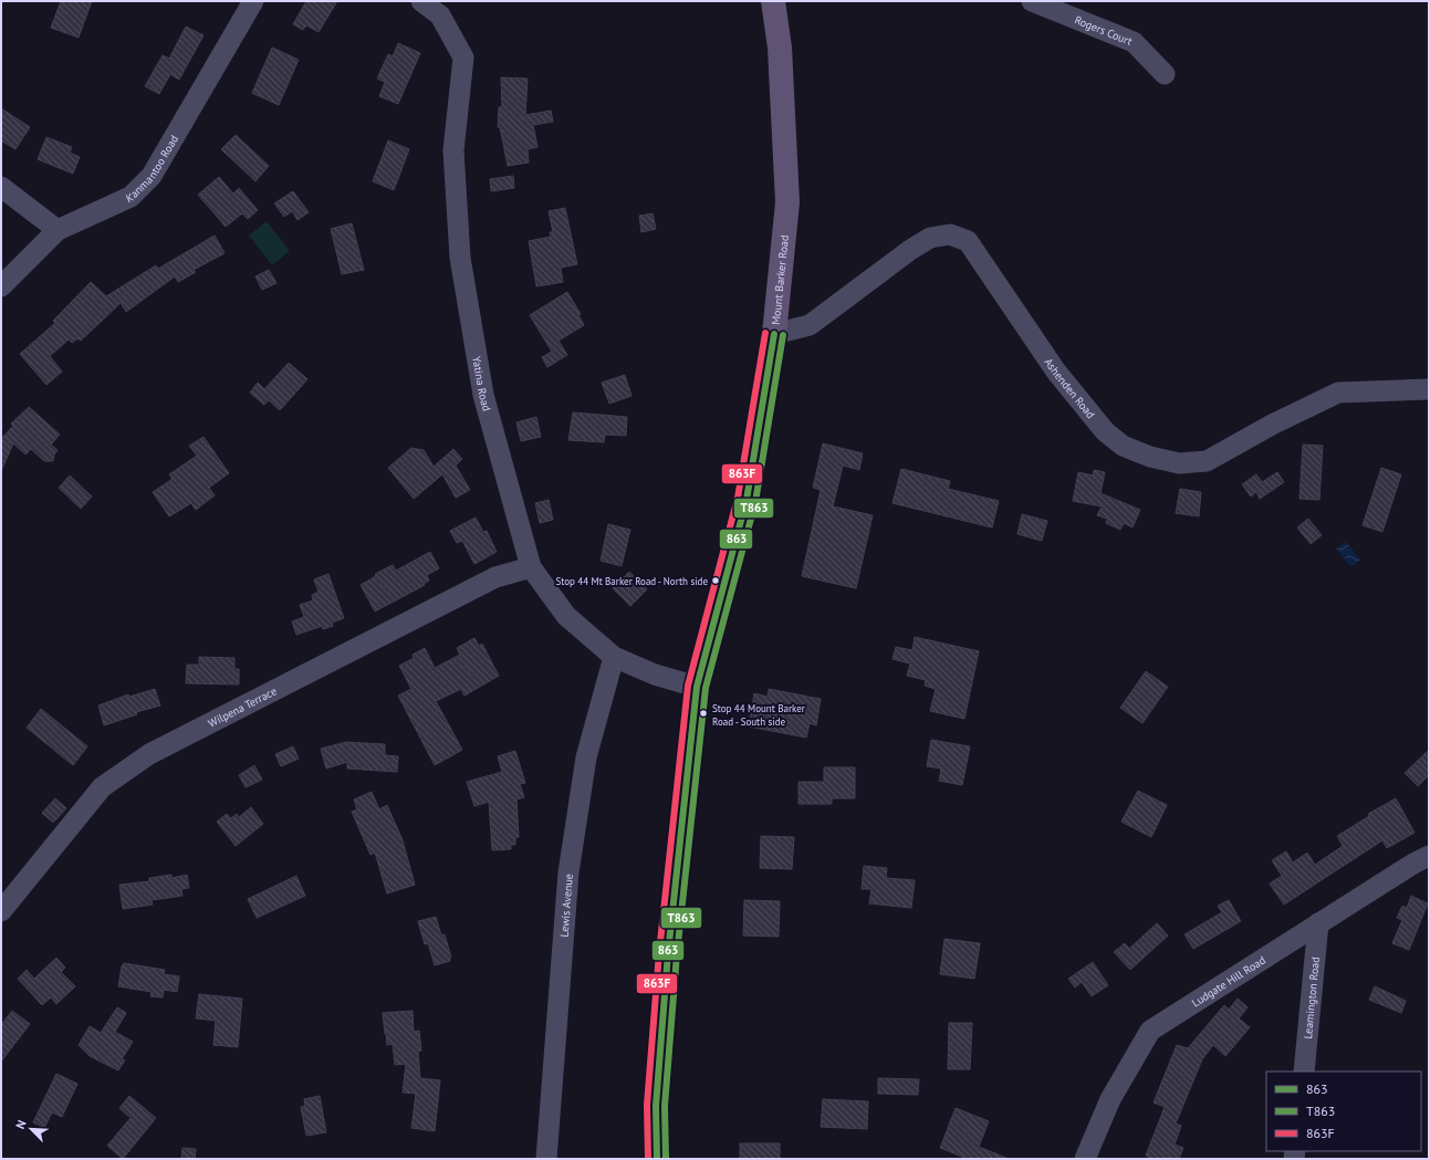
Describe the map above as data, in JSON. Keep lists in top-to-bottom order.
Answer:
{
  "streets": {
    "main road": ["Mount Barker Road"],
    "street": [
      "Rogers Court",
      "Kanmantoo Road",
      "Yatina Road",
      "Ashenden Road",
      "Wilpena Terrace",
      "Lewis Avenue",
      "Ludgate Hill Road",
      "Leamington Road"
    ]
  },
  "crossings": [
    ["Mount Barker Road", "Yatina Road"],
    ["Mount Barker Road", "Ashenden Road"],
    ["Yatina Road", "Wilpena Terrace"],
    ["Yatina Road", "Lewis Avenue"],
    ["Ludgate Hill Road", "Leamington Road"]
  ],
  "places": ["Stop 44 Mt Barker Road - North side", "Stop 44 Mount Barker Road - South side"],
  "lines": ["transit line 863F", "transit line 863", "transit line T863"],
  "legend": ["863", "T863", "863F"],
  "north": "top left"
}
